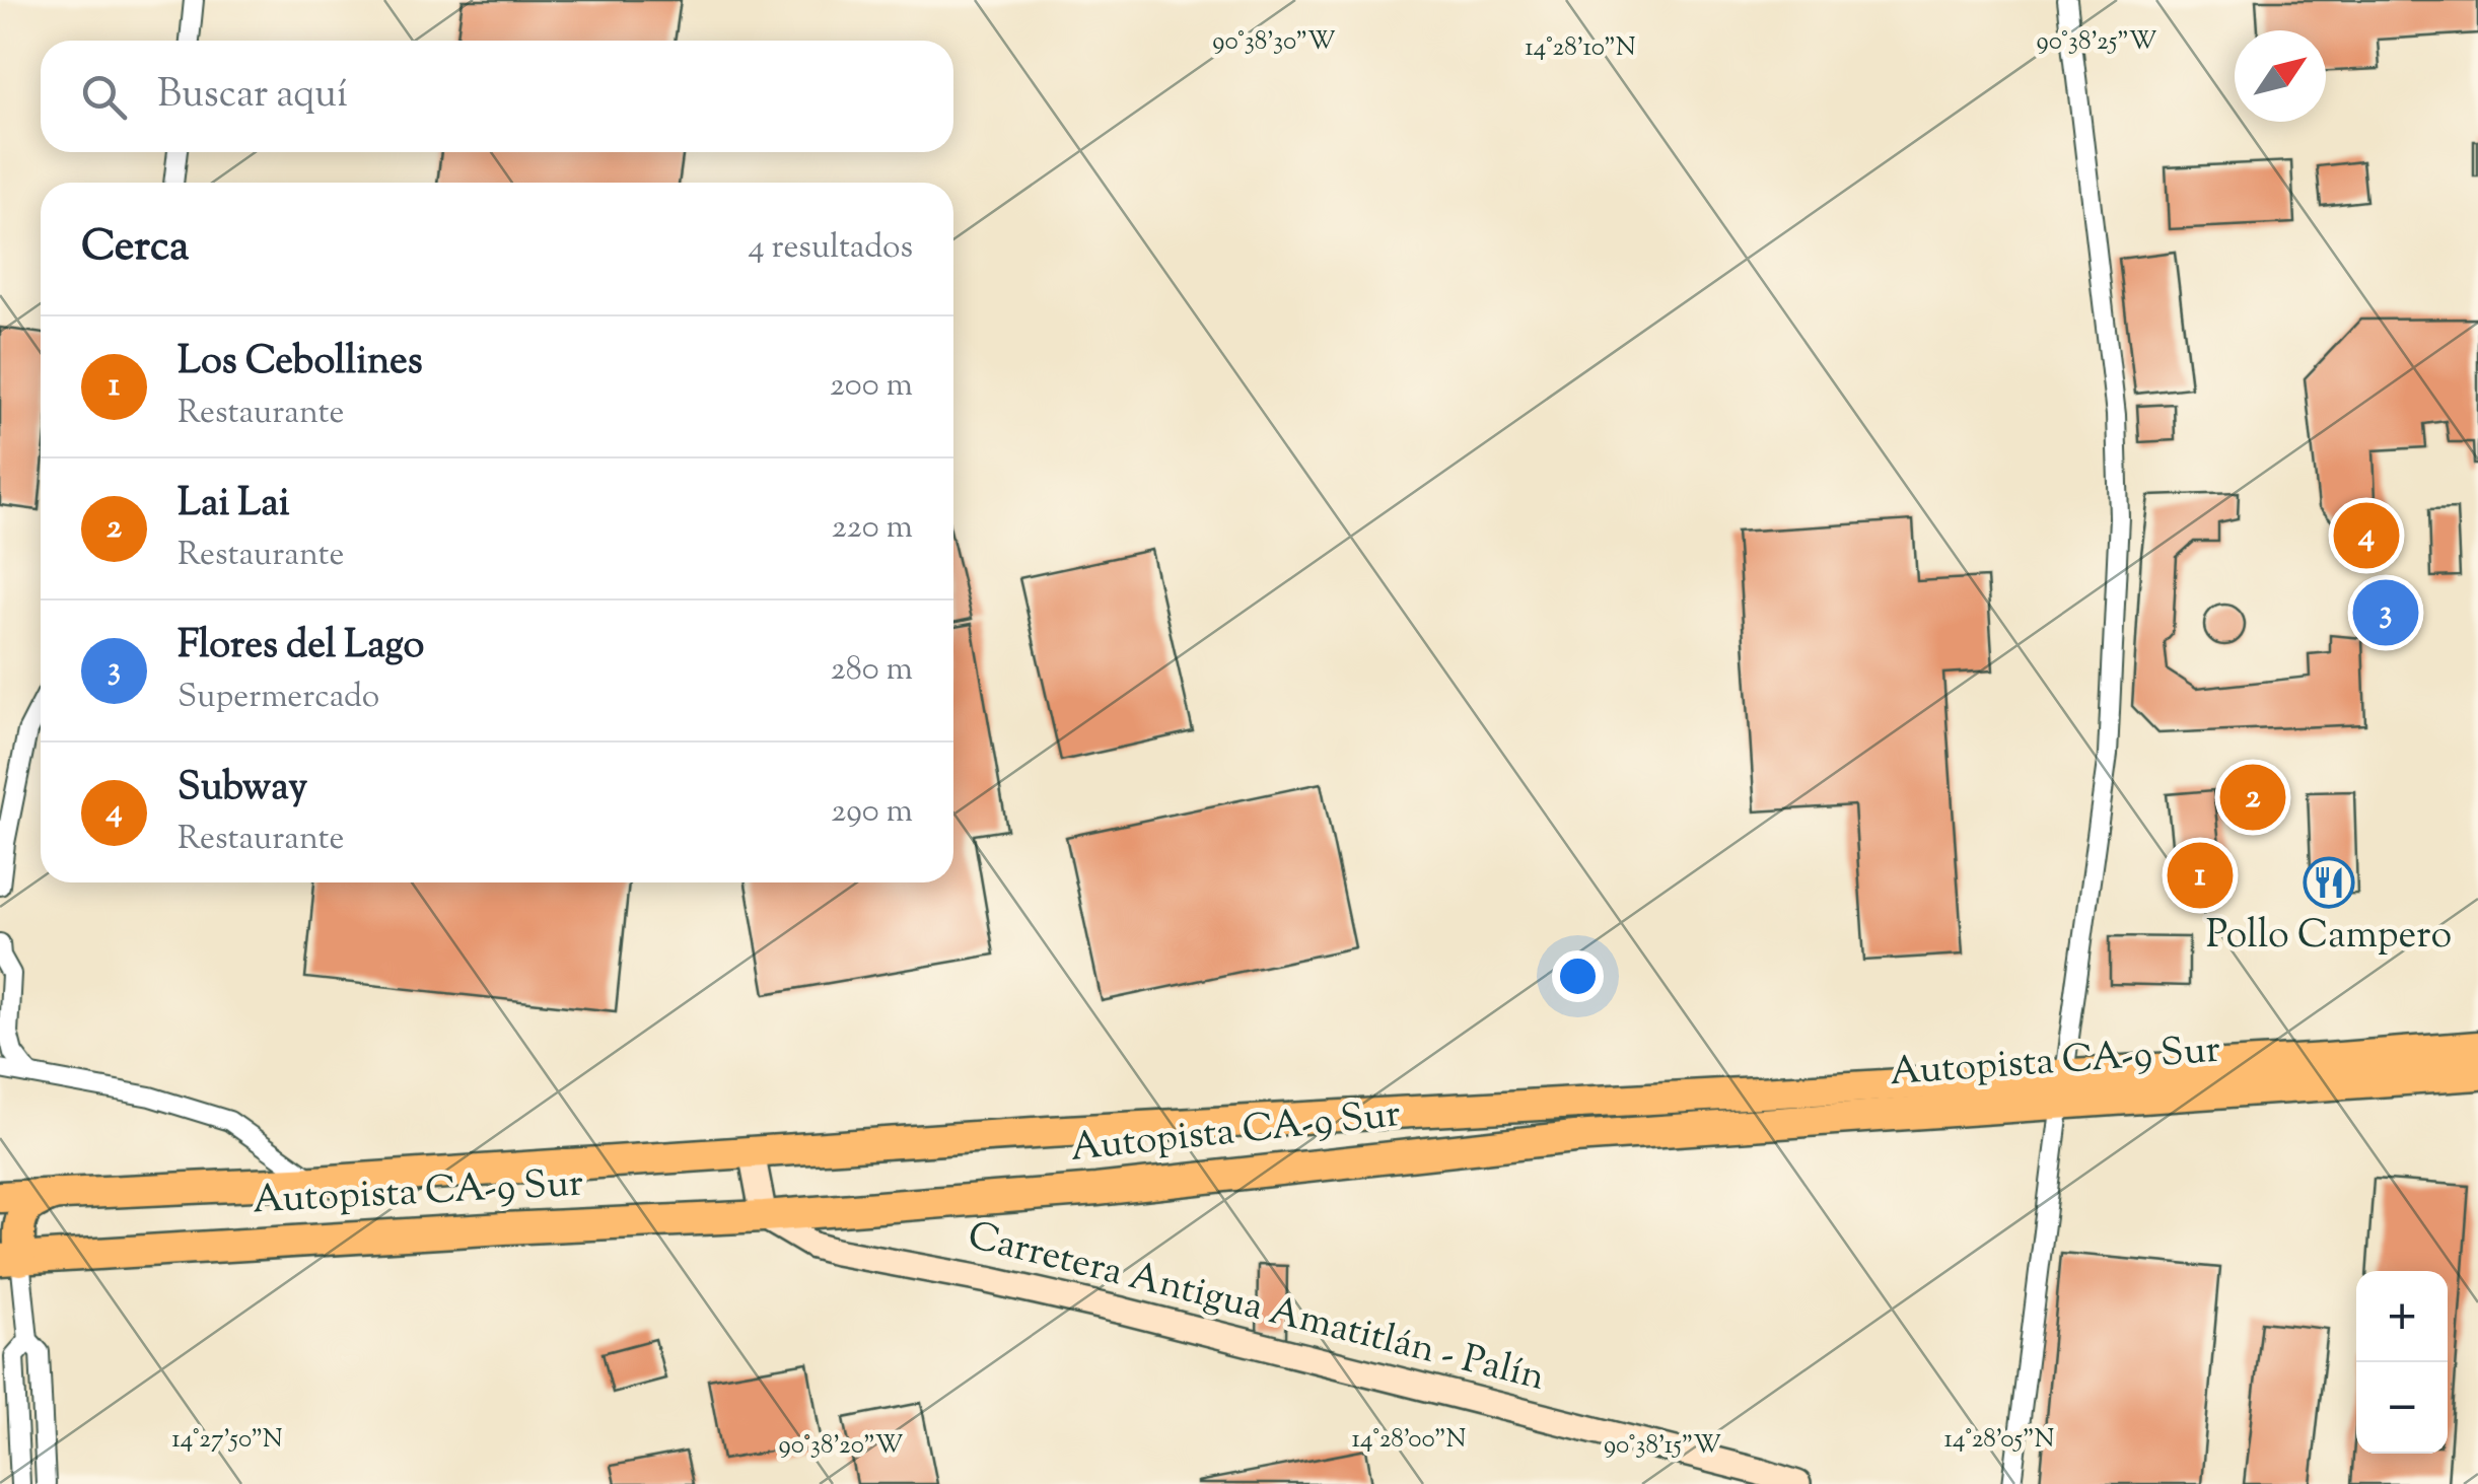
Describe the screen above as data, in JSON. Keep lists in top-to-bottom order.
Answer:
{
  "streets": {
    "highway": ["Autopista CA-9 Sur"],
    "main road": ["Carretera Antigua Amatitlán - Palín"]
  },
  "crossings": [
    ["Autopista CA-9 Sur", "Carretera Antigua Amatitlán - Palín"]
  ],
  "places": {
    "restaurant": ["Pollo Campero"]
  },
  "north": "top right",
  "page": {
    "search": "Buscar aquí",
    "heading": ["Cerca", "4 resultados"],
    "list": [
      {
        "mark": "1",
        "name": "Los Cebollines",
        "note": "Restaurante",
        "value": "200 m"
      },
      {
        "mark": "2",
        "name": "Lai Lai",
        "note": "Restaurante",
        "value": "220 m"
      },
      {
        "mark": "3",
        "name": "Flores del Lago",
        "note": "Supermercado",
        "value": "280 m"
      },
      {
        "mark": "4",
        "name": "Subway",
        "note": "Restaurante",
        "value": "290 m"
      }
    ],
    "pins": [
      "4",
      "3",
      "2",
      "1"
    ],
    "map_buttons": ["+", "−"]
  },
  "coordinates": [
    "90°38'30\"W",
    "90°38'25\"W",
    "14°28'10\"N",
    "14°27'50\"N",
    "14°28'00\"N",
    "14°28'05\"N",
    "90°38'20\"W",
    "90°38'15\"W"
  ]
}
